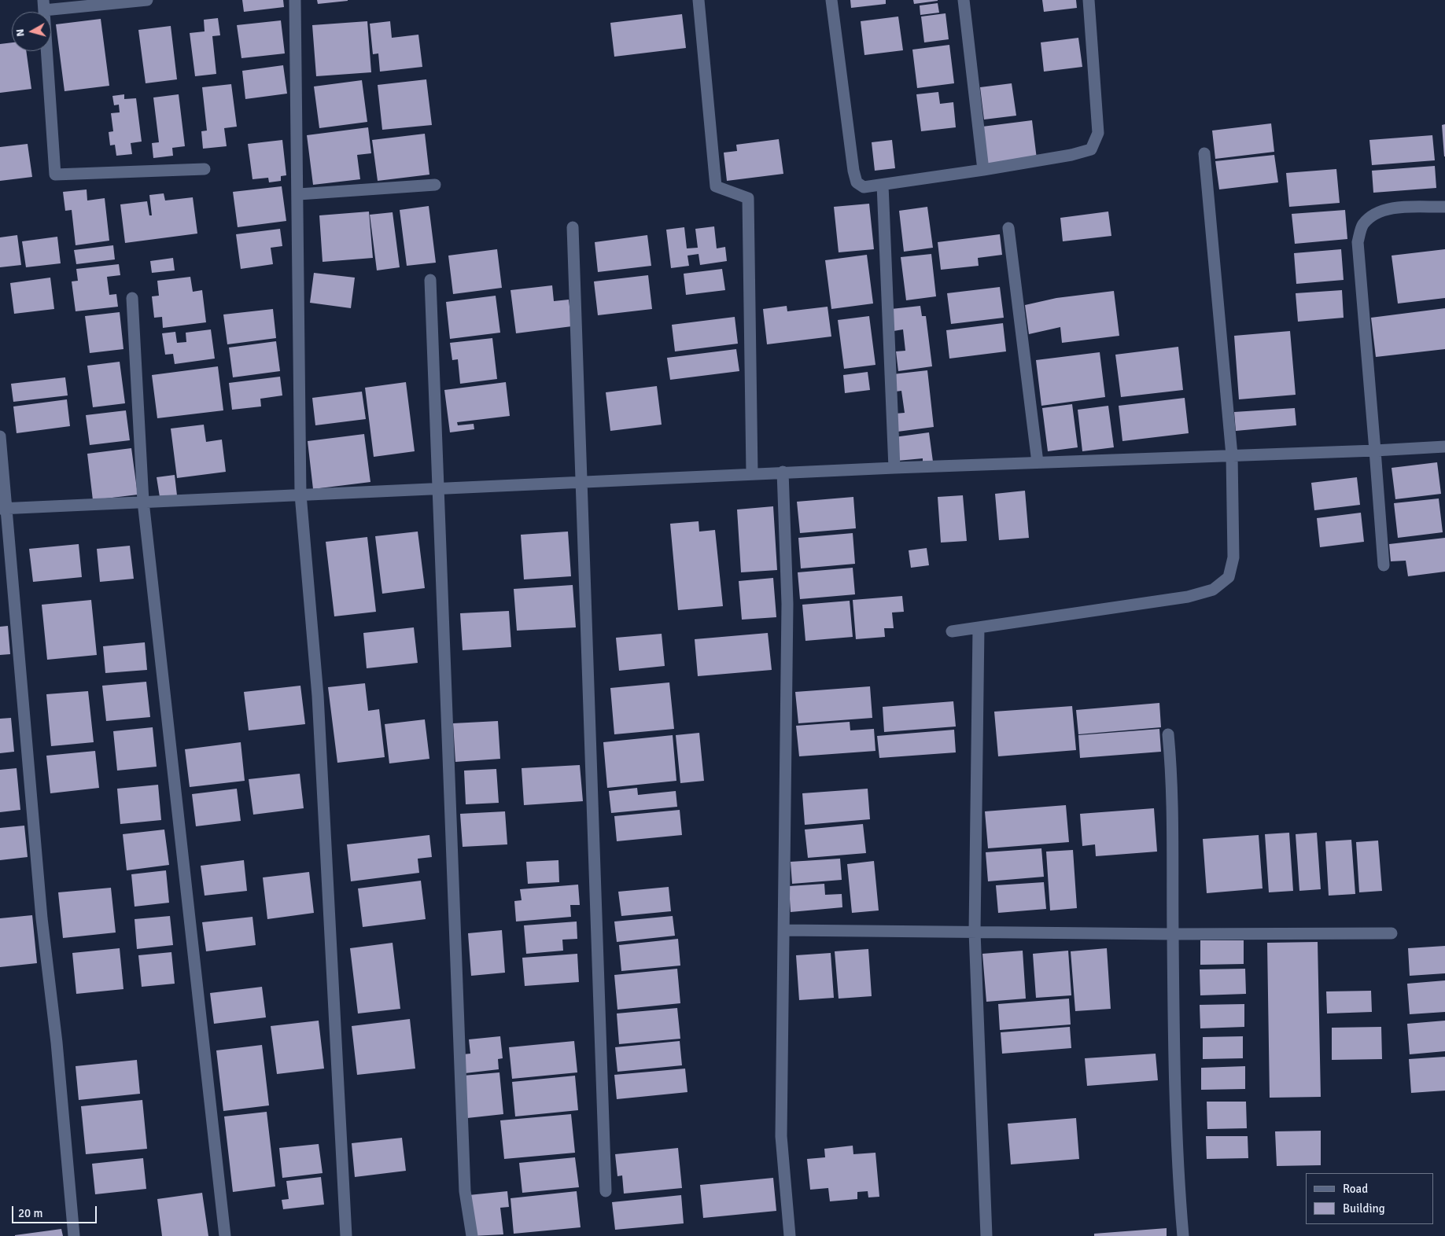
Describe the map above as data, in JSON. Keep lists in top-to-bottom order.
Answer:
{
  "legend": ["Road", "Building"],
  "scale_bar": "20 m",
  "north": "left"
}
